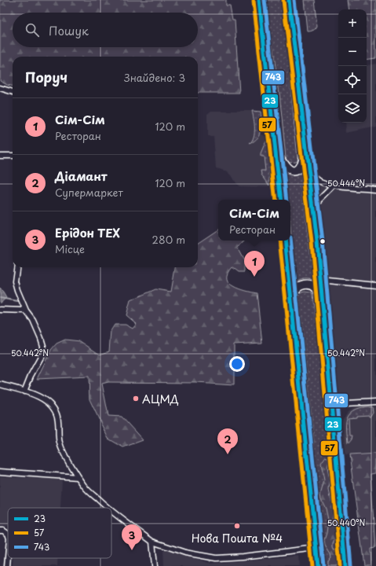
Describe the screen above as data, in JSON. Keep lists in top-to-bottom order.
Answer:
{
  "places": ["АЦМД", "Нова Пошта №4"],
  "lines": ["transit line 23", "transit line 743", "transit line 57"],
  "legend": ["23", "57", "743"],
  "page": {
    "map_buttons": ["+", "−"],
    "search": "Пошук",
    "heading": ["Поруч", "Знайдено: 3"],
    "list": [
      {
        "mark": "1",
        "name": "Сім-Сім",
        "note": "Ресторан",
        "value": "120 m"
      },
      {
        "mark": "2",
        "name": "Діамант",
        "note": "Супермаркет",
        "value": "120 m"
      },
      {
        "mark": "3",
        "name": "Ерідон ТЕХ",
        "note": "Місце",
        "value": "280 m"
      }
    ],
    "popup": ["Сім-Сім", "Ресторан"],
    "pins": ["1", "2", "3"]
  },
  "coordinates": ["50.444°N", "50.442°N", "50.440°N"]
}
